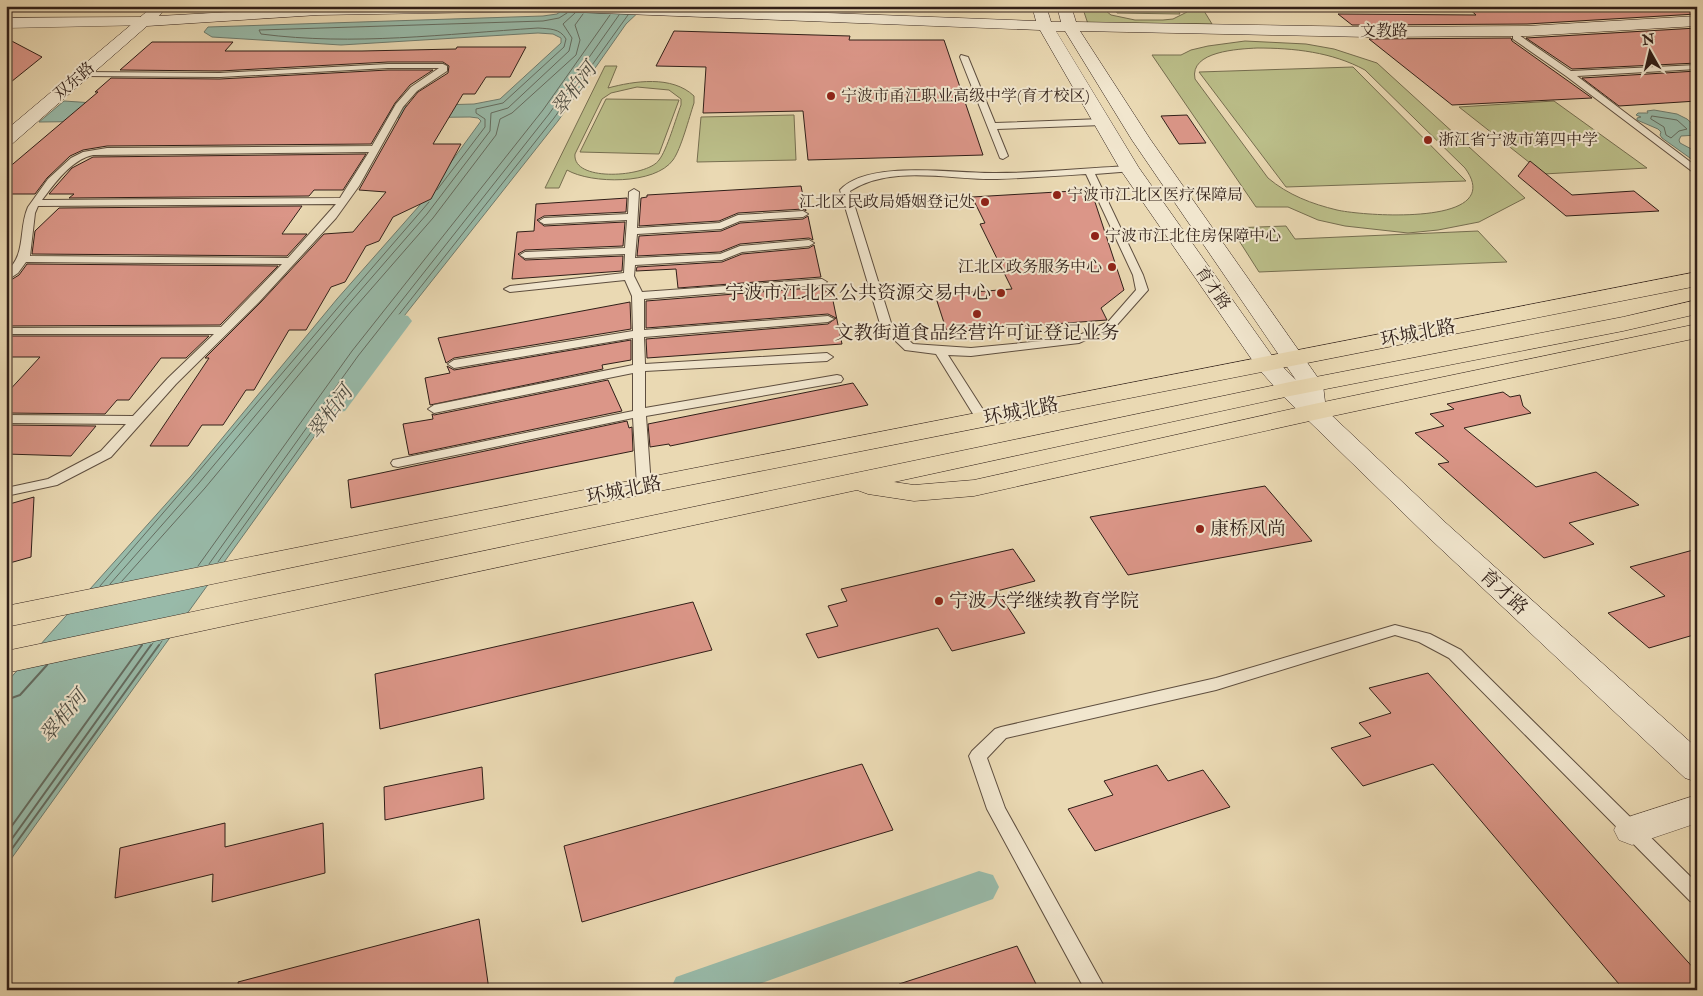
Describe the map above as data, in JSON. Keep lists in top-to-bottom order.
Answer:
{
  "streets": {
    "main road": [
      "文教路",
      "双东路",
      "育才路",
      "环城北路"
    ]
  },
  "crossings": [
    ["文教路", "育才路"],
    ["育才路", "环城北路"]
  ],
  "water": ["翠柏河"],
  "places": [
    "宁波市甬江职业高级中学(育才校区)",
    "浙江省宁波市第四中学",
    "宁波市江北区医疗保障局",
    "江北区民政局婚姻登记处",
    "宁波市江北住房保障中心",
    "江北区政务服务中心",
    "宁波市江北区公共资源交易中心",
    "文教街道食品经营许可证登记业务",
    "康桥风尚",
    "宁波大学继续教育学院"
  ],
  "north": "top"
}
